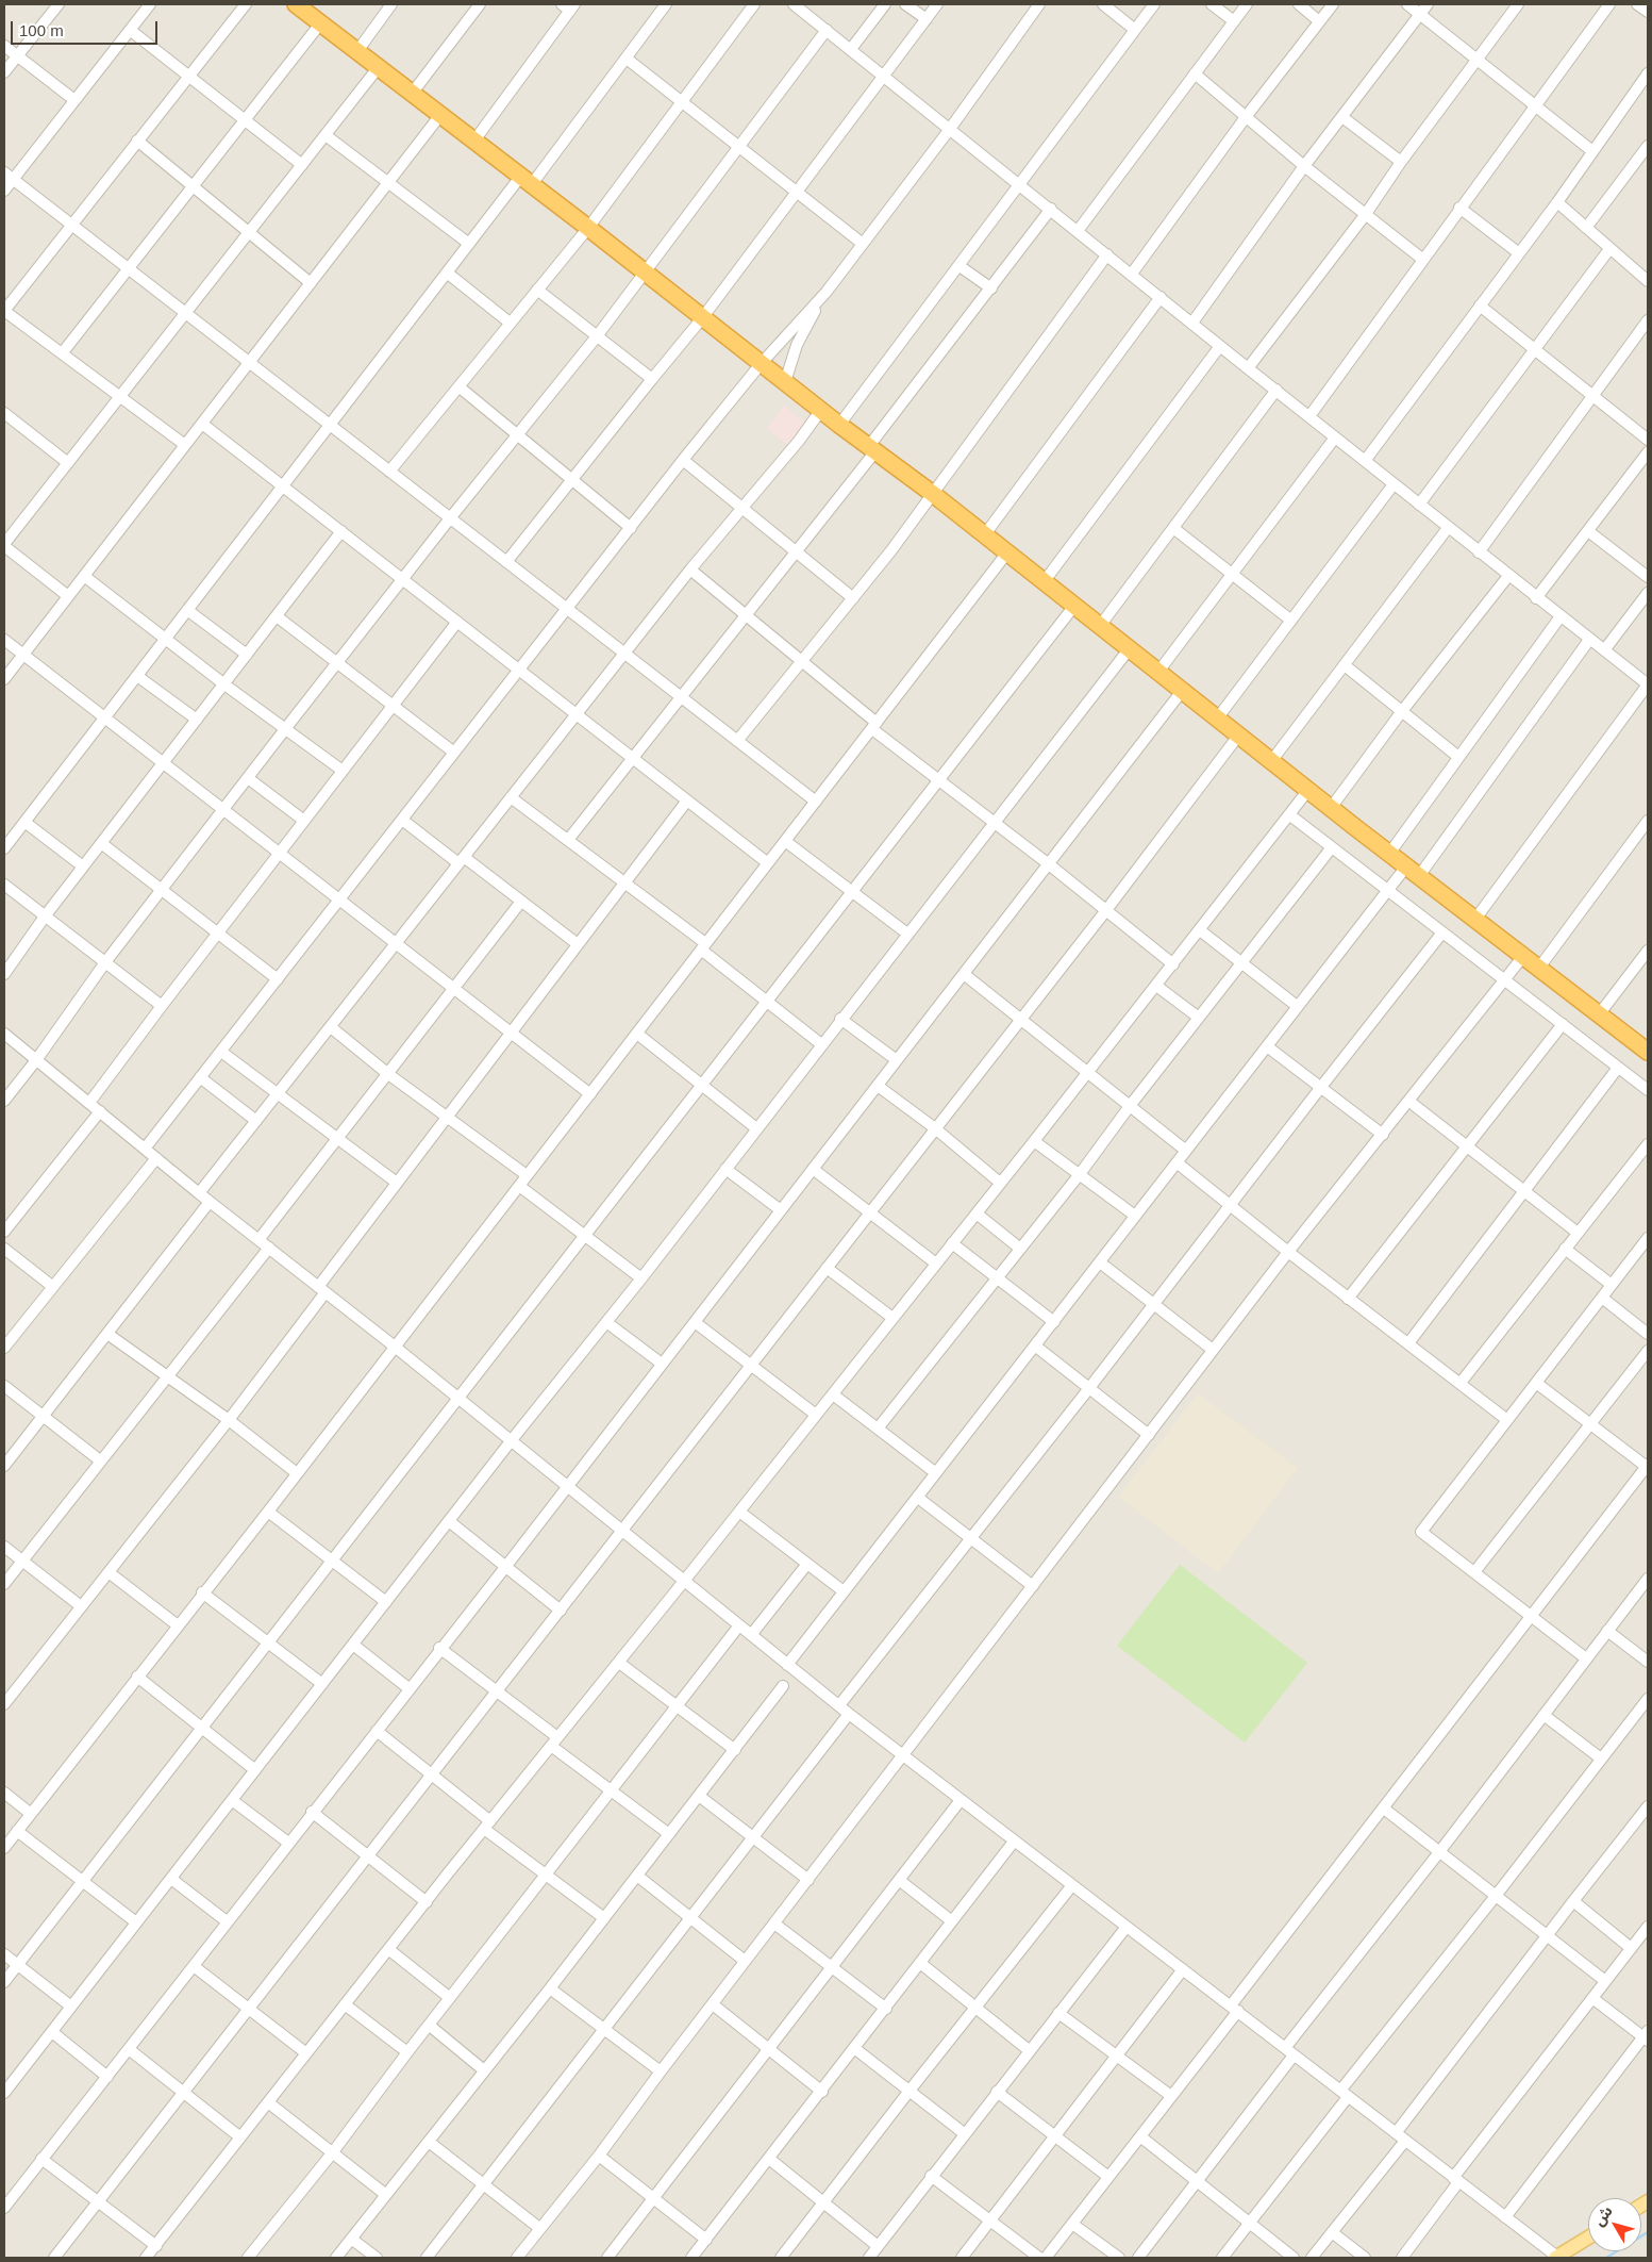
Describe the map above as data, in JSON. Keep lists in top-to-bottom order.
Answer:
{
  "scale_bar": "100 m",
  "north": "top left"
}
